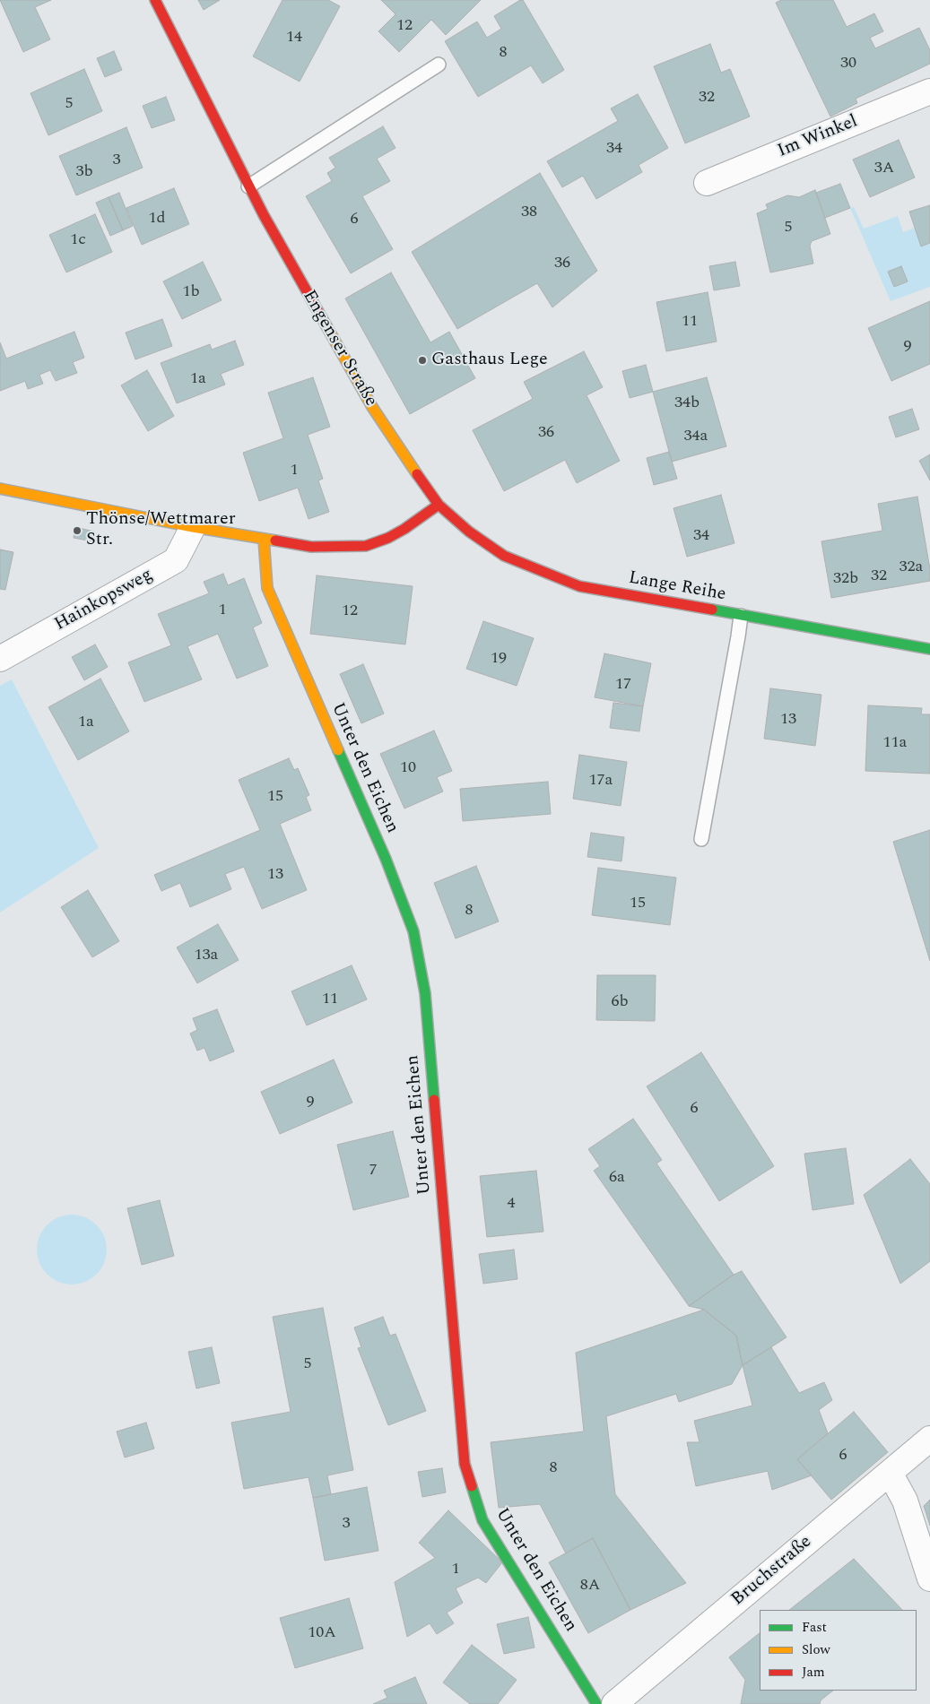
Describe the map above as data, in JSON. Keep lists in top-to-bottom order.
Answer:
{
  "streets": {
    "street": [
      "Im Winkel",
      "Engenser Straße",
      "Lange Reihe",
      "Hainkopsweg",
      "Unter den Eichen",
      "Bruchstraße"
    ]
  },
  "crossings": [
    ["Engenser Straße", "Lange Reihe"]
  ],
  "places": ["Gasthaus Lege", "Thönse/Wettmarer Str."],
  "house_numbers": [
    "12",
    "14",
    "8",
    "30",
    "32",
    "5",
    "34",
    "3",
    "3A",
    "3b",
    "38",
    "1d",
    "6",
    "5",
    "1c",
    "36",
    "1b",
    "11",
    "9",
    "1a",
    "34b",
    "36",
    "34a",
    "1",
    "34",
    "32a",
    "32",
    "32b",
    "1",
    "12",
    "19",
    "17",
    "13",
    "1a",
    "11a",
    "10",
    "17a",
    "15",
    "13",
    "15",
    "8",
    "13a",
    "11",
    "6b",
    "9",
    "6",
    "7",
    "6a",
    "4",
    "5",
    "6",
    "8",
    "3",
    "1",
    "8A",
    "10A"
  ],
  "legend": ["Fast", "Slow", "Jam"]
}
